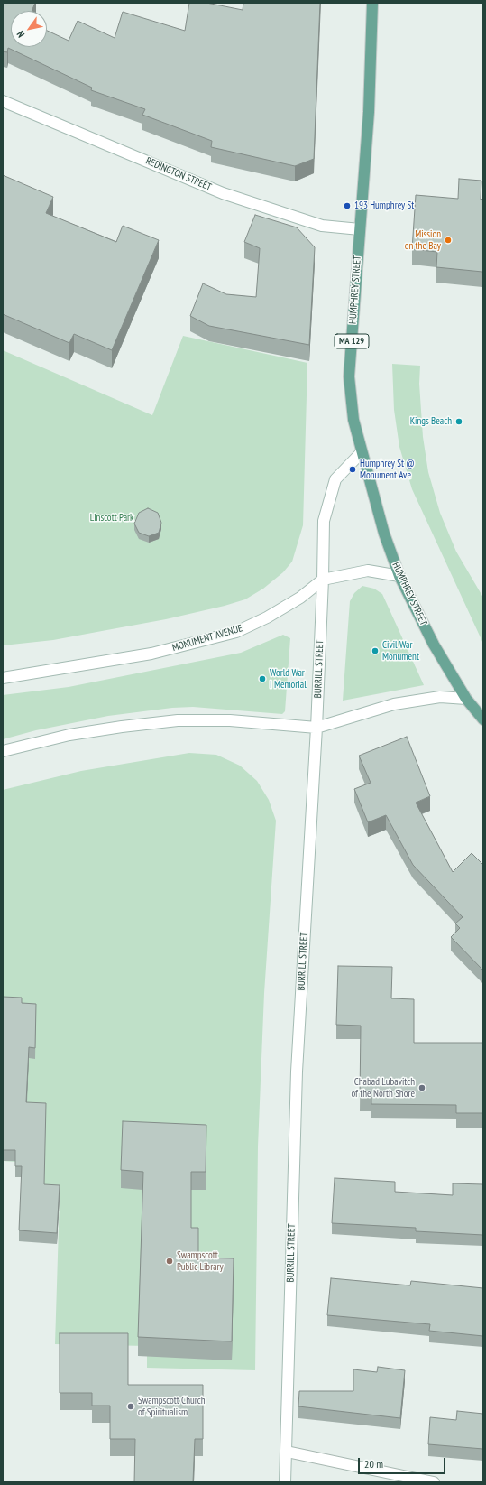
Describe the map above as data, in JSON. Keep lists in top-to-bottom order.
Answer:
{
  "streets": {
    "main road": ["HUMPHREY STREET", "MA 129"],
    "street": ["REDINGTON STREET", "MONUMENT AVENUE", "BURRILL STREET"]
  },
  "crossings": [
    ["REDINGTON STREET", "HUMPHREY STREET"],
    ["HUMPHREY STREET", "MONUMENT AVENUE"],
    ["HUMPHREY STREET", "BURRILL STREET"],
    ["MONUMENT AVENUE", "BURRILL STREET"]
  ],
  "parks": ["Linscott Park"],
  "places": [
    "193 Humphrey St",
    "Mission on the Bay",
    "Kings Beach",
    "Humphrey St @ Monument Ave",
    "Civil War Monument",
    "World War I Memorial",
    "Chabad Lubavitch of the North Shore",
    "Swampscott Public Library",
    "Swampscott Church of Spiritualism"
  ],
  "scale_bar": "20 m",
  "north": "bottom left"
}
